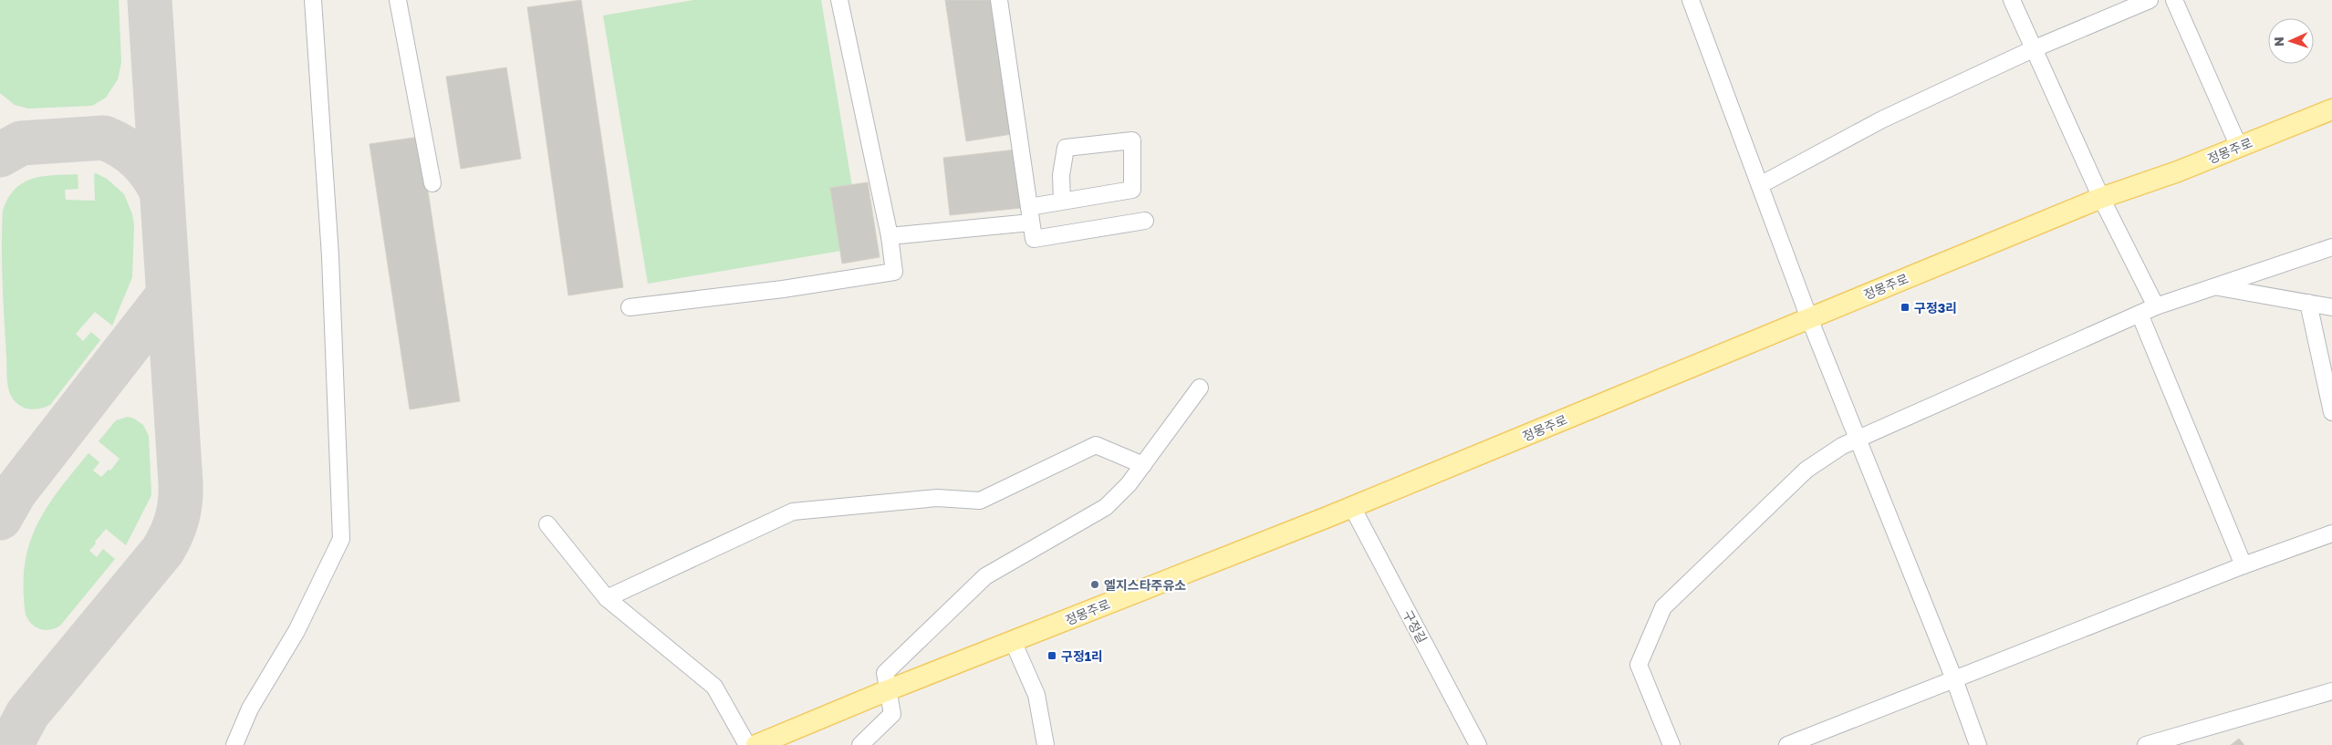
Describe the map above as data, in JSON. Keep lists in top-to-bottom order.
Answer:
{
  "streets": {
    "main road": ["정몽주로"],
    "street": ["구정길"]
  },
  "crossings": [
    ["정몽주로", "구정길"]
  ],
  "places": {
    "transit": ["구정3리", "구정1리"],
    "other": ["엘지스타주유소"]
  },
  "north": "left"
}
